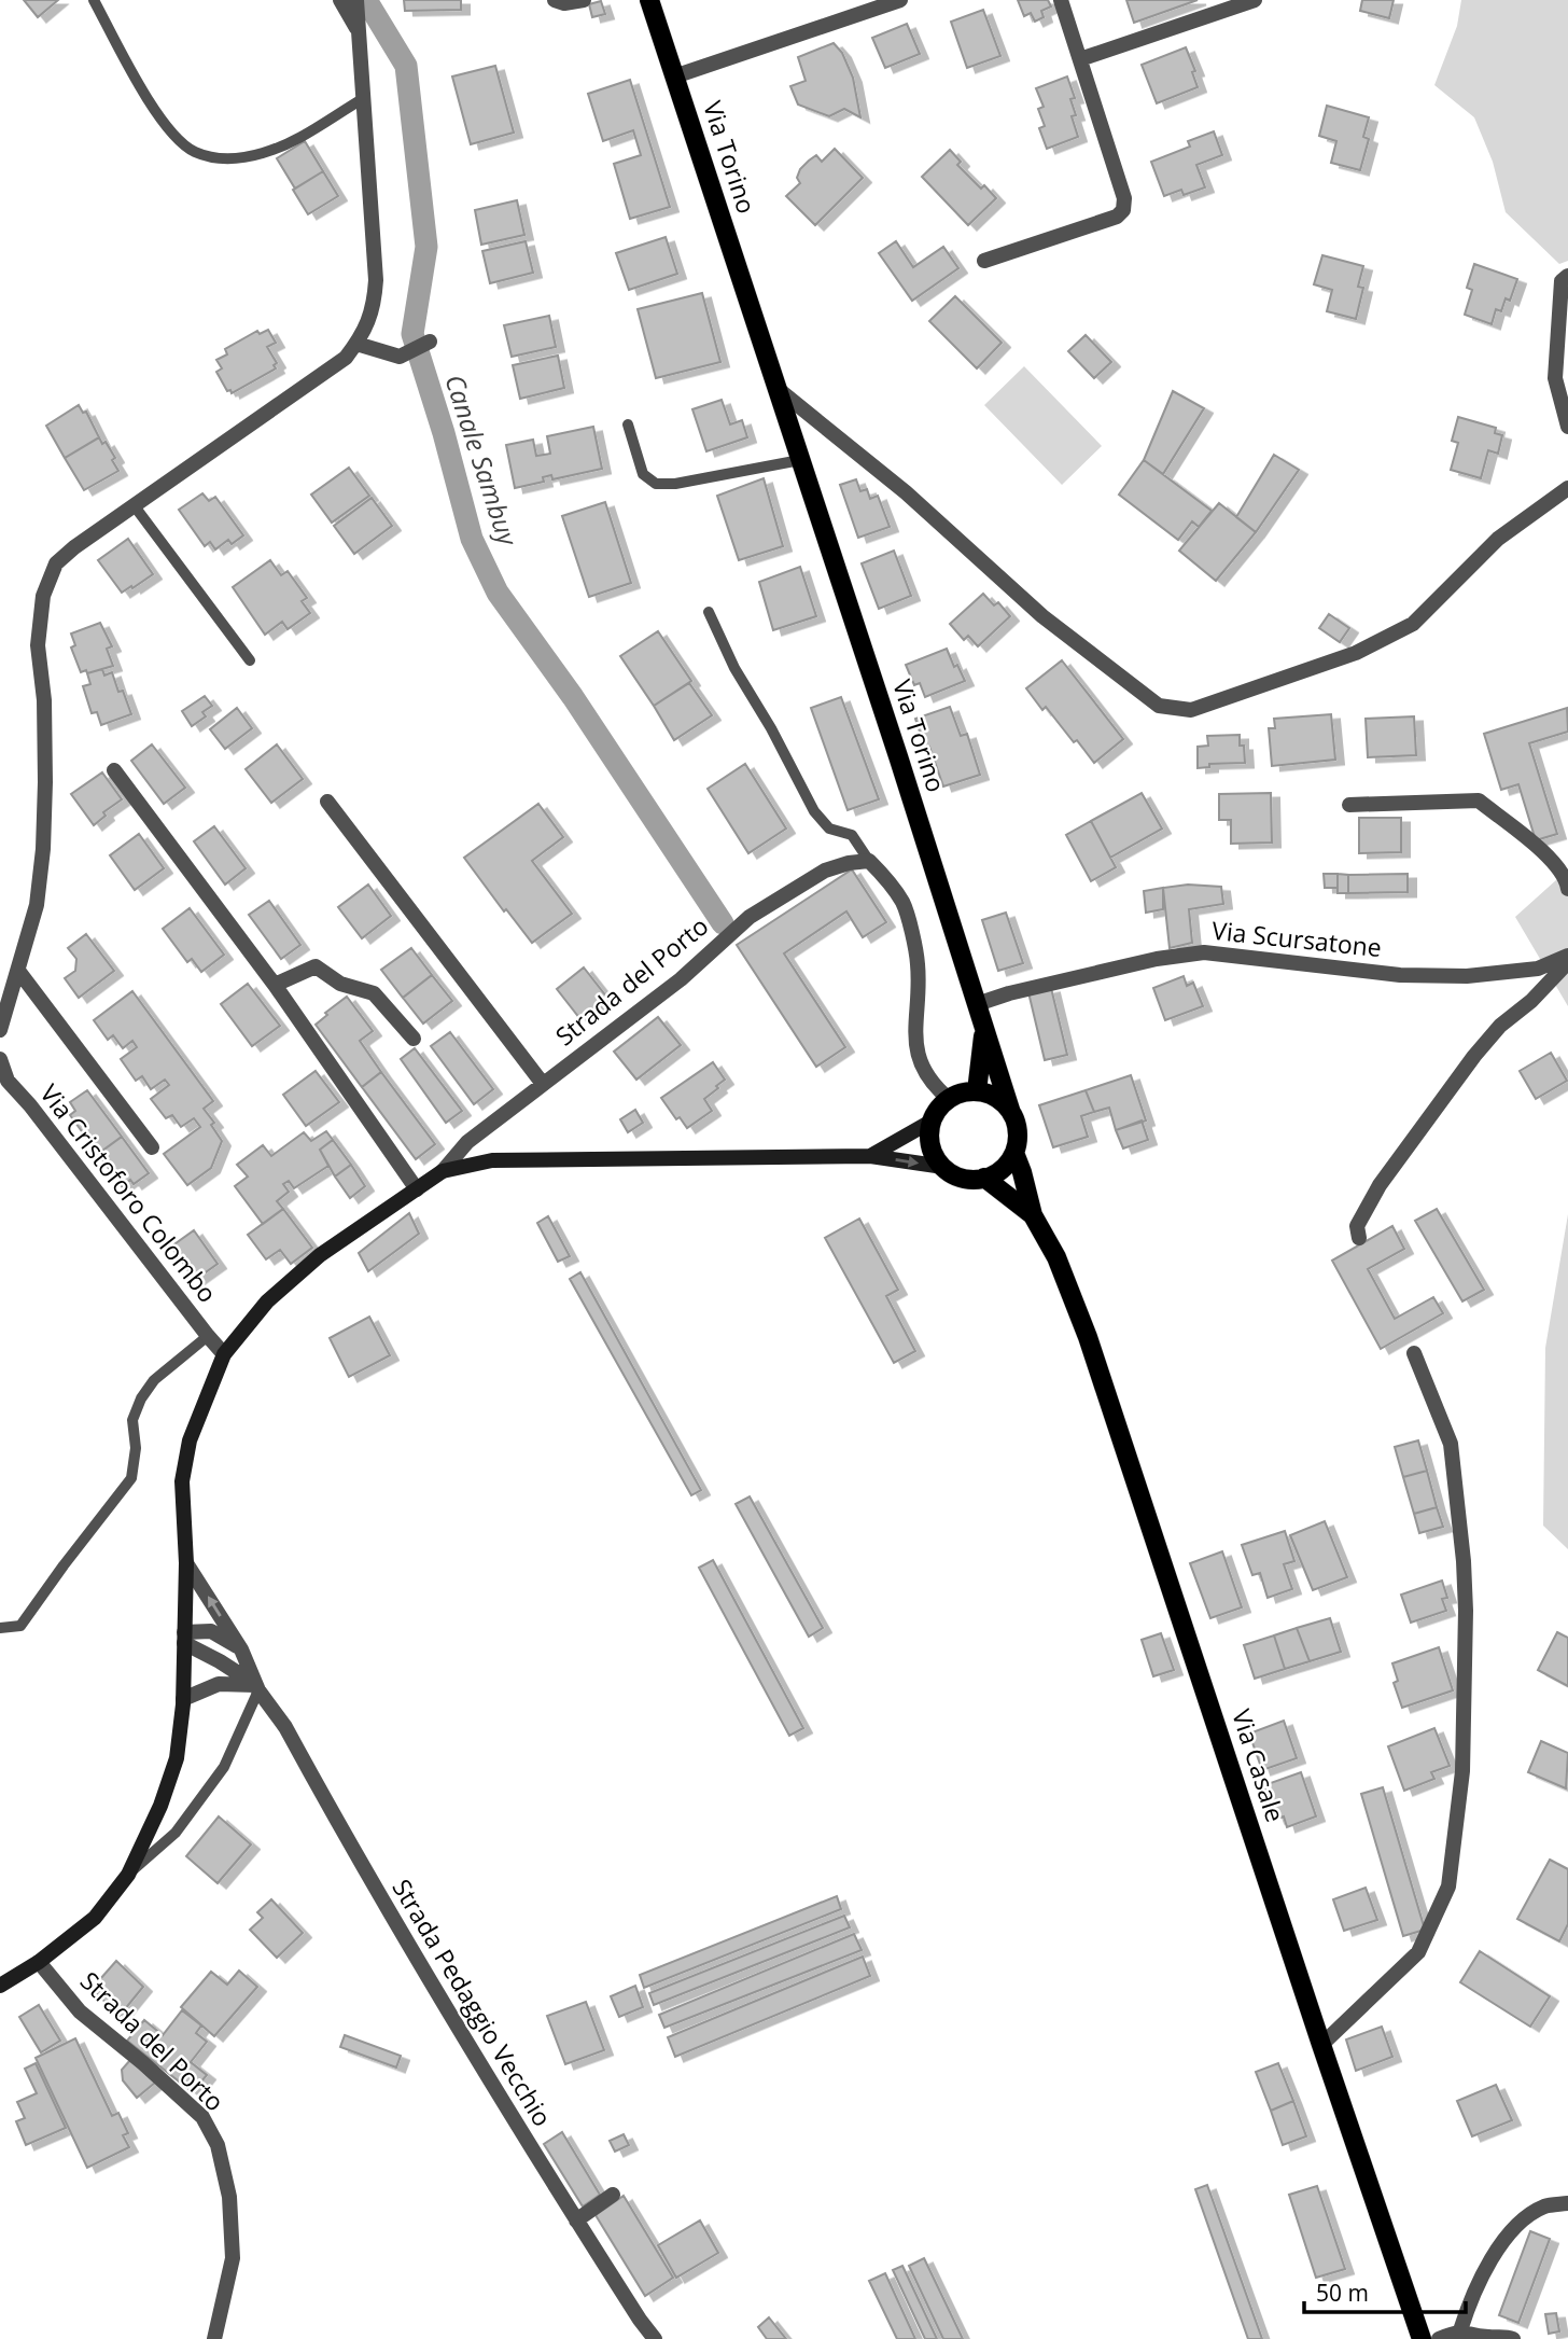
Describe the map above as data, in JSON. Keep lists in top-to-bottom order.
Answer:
{
  "streets": {
    "main road": ["Via Torino", "Via Casale"],
    "street": [
      "Via Scursatone",
      "Strada del Porto",
      "Via Cristoforo Colombo",
      "Strada Pedaggio Vecchio"
    ]
  },
  "crossings": [
    ["Via Torino", "Via Scursatone"]
  ],
  "water": ["Canale Sambuy"],
  "scale_bar": "50 m"
}
